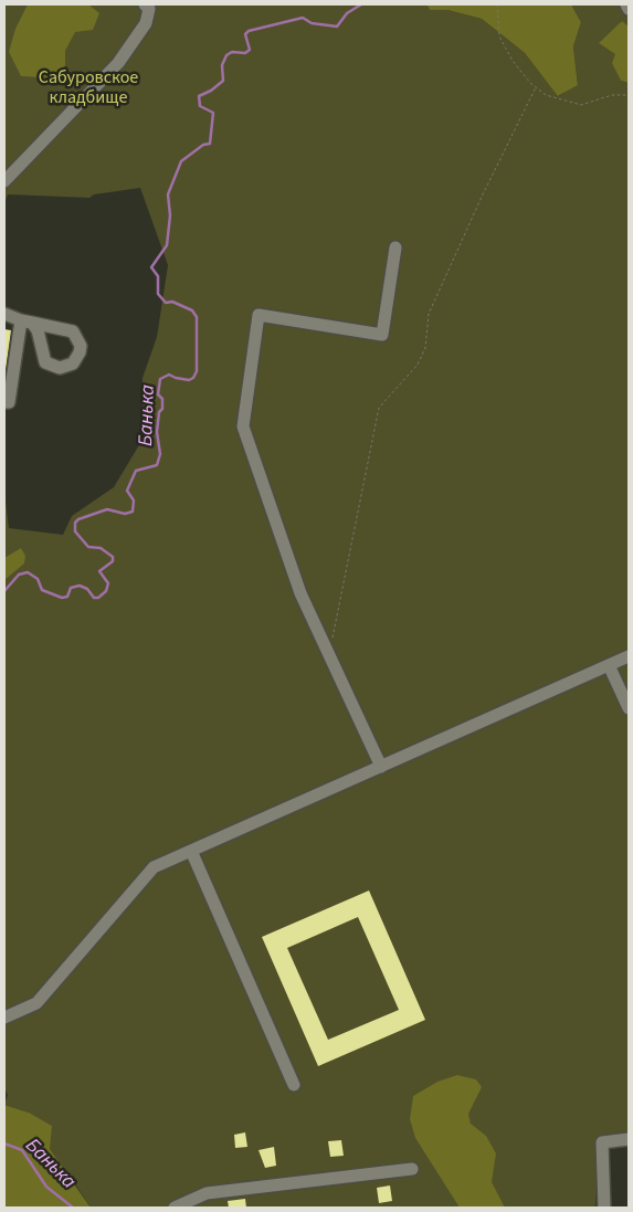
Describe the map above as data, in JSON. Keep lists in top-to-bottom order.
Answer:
{
  "water": ["Банька"],
  "parks": ["Сабуровское кладбище"]
}
